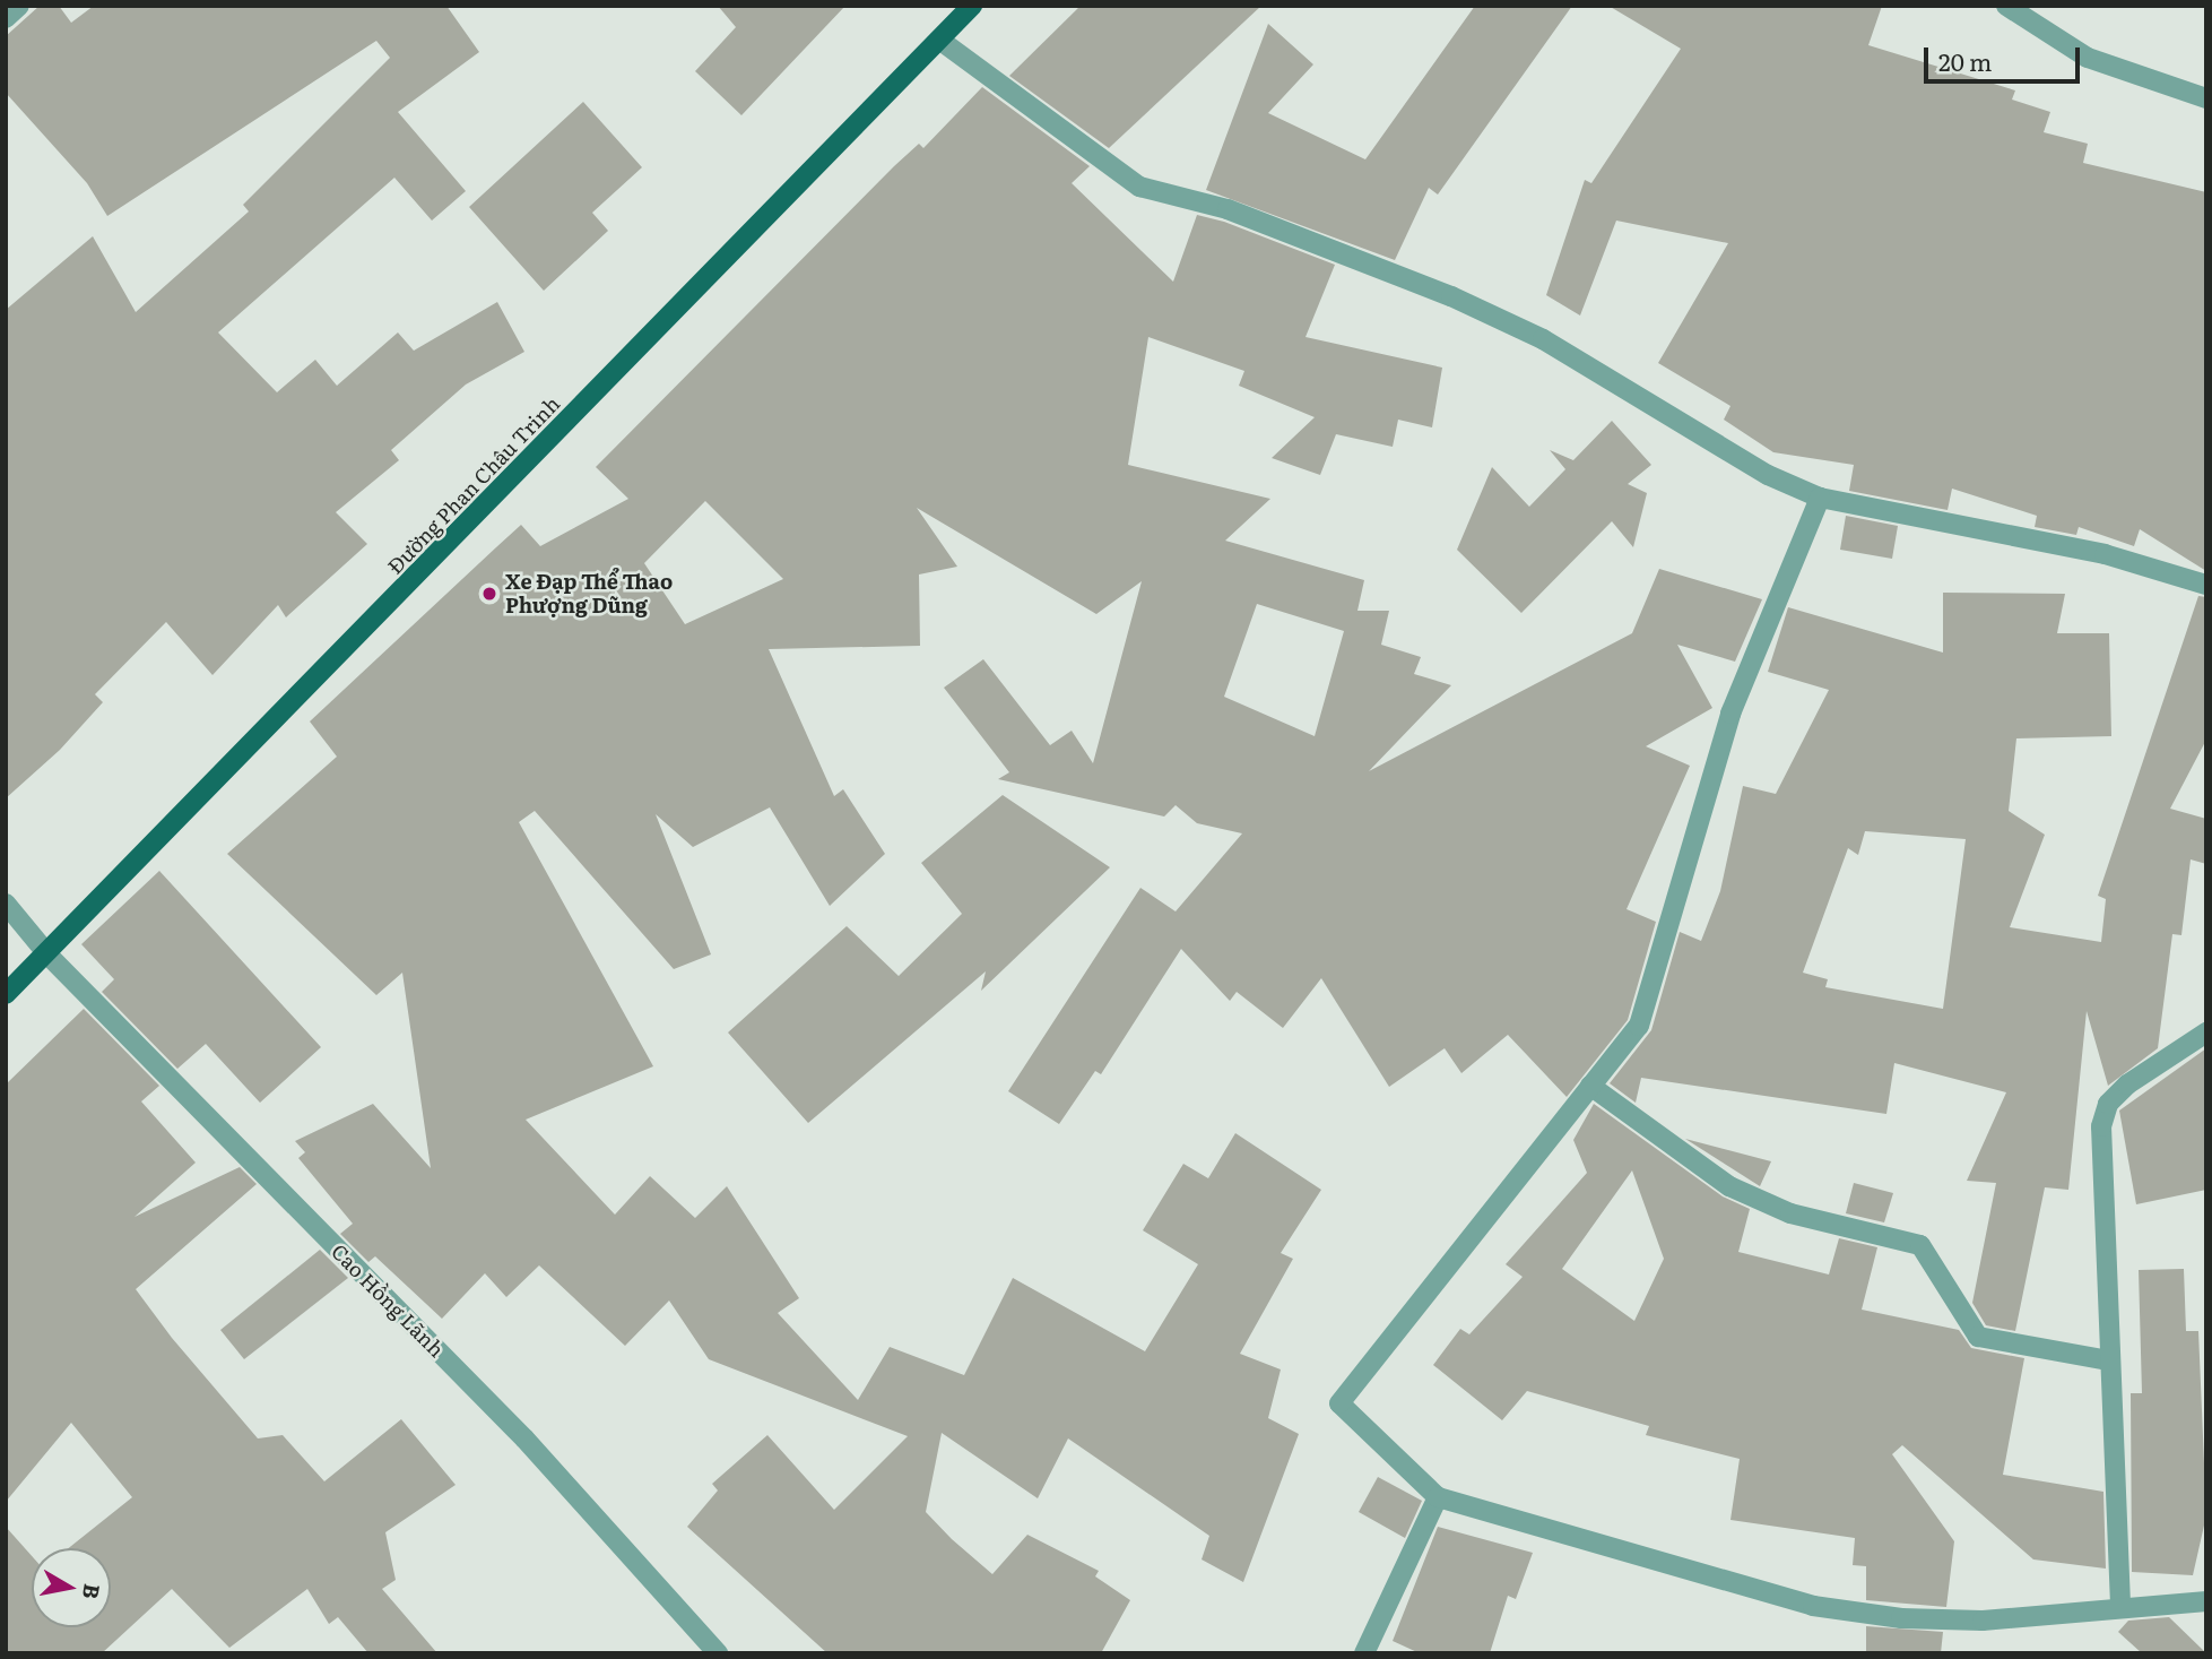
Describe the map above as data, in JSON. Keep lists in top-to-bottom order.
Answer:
{
  "streets": {
    "main road": ["Đường Phan Châu Trinh"],
    "street": ["Cao Hồng Lãnh"]
  },
  "crossings": [
    ["Đường Phan Châu Trinh", "Cao Hồng Lãnh"]
  ],
  "places": ["Xe Đạp Thể Thao Phượng Dũng"],
  "scale_bar": "20 m",
  "north": "right"
}
